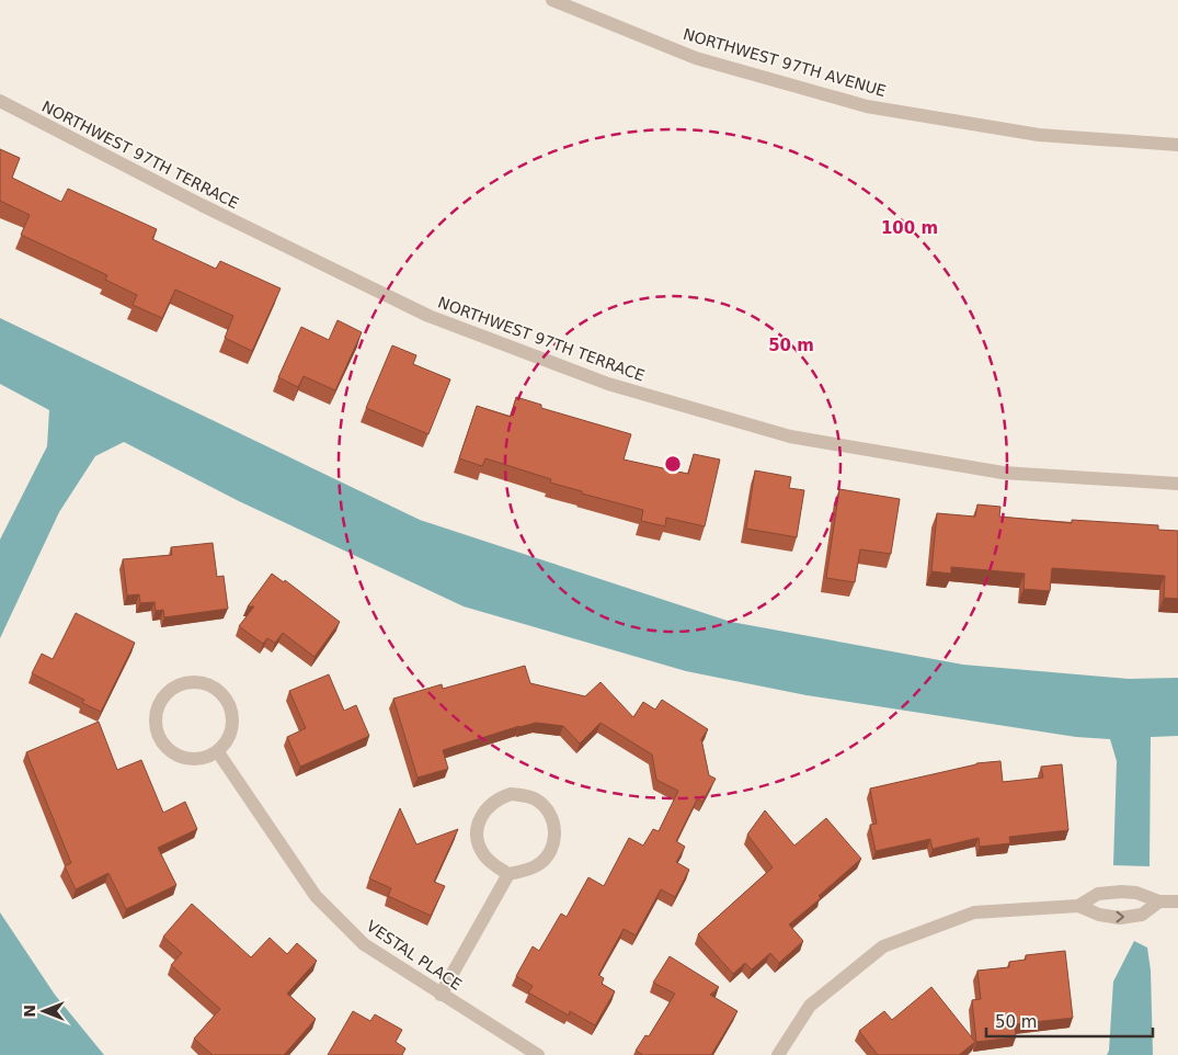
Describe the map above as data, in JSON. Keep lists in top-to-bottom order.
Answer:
{
  "streets": {
    "street": ["NORTHWEST 97TH AVENUE", "NORTHWEST 97TH TERRACE", "VESTAL PLACE"]
  },
  "scale_bar": "50 m",
  "north": "left",
  "rings": ["100 m", "50 m"]
}
